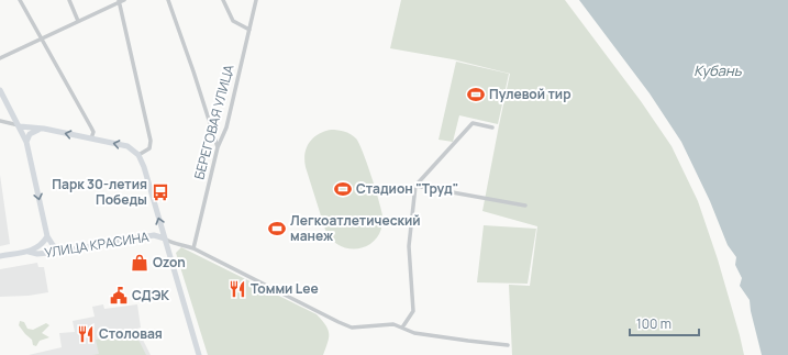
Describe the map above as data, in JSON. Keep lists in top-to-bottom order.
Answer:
{
  "streets": {
    "main road": ["УЛИЦА КРАСИНА"],
    "street": ["БЕРЕГОВАЯ УЛИЦА"]
  },
  "water": ["Кубань"],
  "places": {
    "sports": ["Пулевой тир", "Стадион \"Труд\"", "Легкоатлетический манеж"],
    "bus stop": ["Парк 30-летия Победы"],
    "shop": ["Ozon"],
    "restaurant": ["Томми Lee", "Столовая"],
    "public building": ["СДЭК"]
  },
  "scale_bar": "100 m"
}
